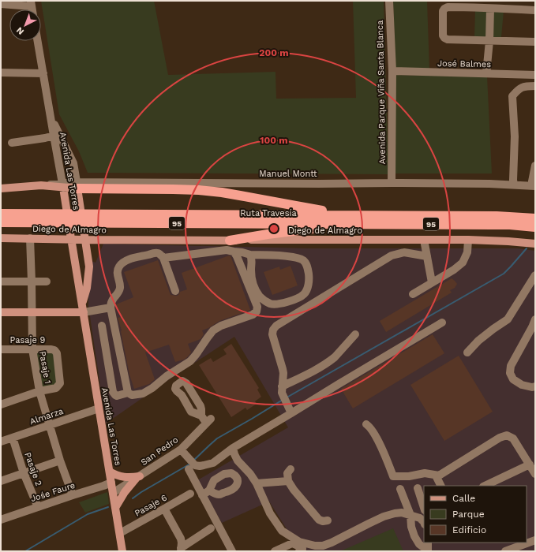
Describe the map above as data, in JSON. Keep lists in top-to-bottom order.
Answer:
{
  "streets": {
    "highway": ["Ruta Travesía", "95"],
    "main road": ["Avenida Las Torres", "Manuel Montt", "Diego de Almagro"],
    "street": [
      "José Balmes",
      "Avenida Parque Viña Santa Blanca",
      "Pasaje 9",
      "Pasaje 1",
      "Almarza",
      "San Pedro",
      "Pasaje 2",
      "Jośe Faure",
      "Pasaje 6"
    ]
  },
  "crossings": [
    ["José Balmes", "Avenida Parque Viña Santa Blanca"],
    ["Avenida Parque Viña Santa Blanca", "Manuel Montt"],
    ["Avenida Las Torres", "Manuel Montt"],
    ["Avenida Las Torres", "Diego de Almagro"],
    ["Avenida Las Torres", "Almarza"],
    ["Avenida Las Torres", "San Pedro"],
    ["Avenida Las Torres", "Jośe Faure"],
    ["Avenida Las Torres", "Pasaje 6"],
    ["Diego de Almagro", "Pasaje 1"],
    ["Pasaje 9", "Pasaje 1"],
    ["Pasaje 1", "Almarza"],
    ["Pasaje 1", "Jośe Faure"],
    ["Almarza", "Pasaje 2"],
    ["Pasaje 2", "Jośe Faure"]
  ],
  "legend": ["Calle", "Parque", "Edificio"],
  "north": "bottom left",
  "rings": ["200 m", "100 m"]
}
